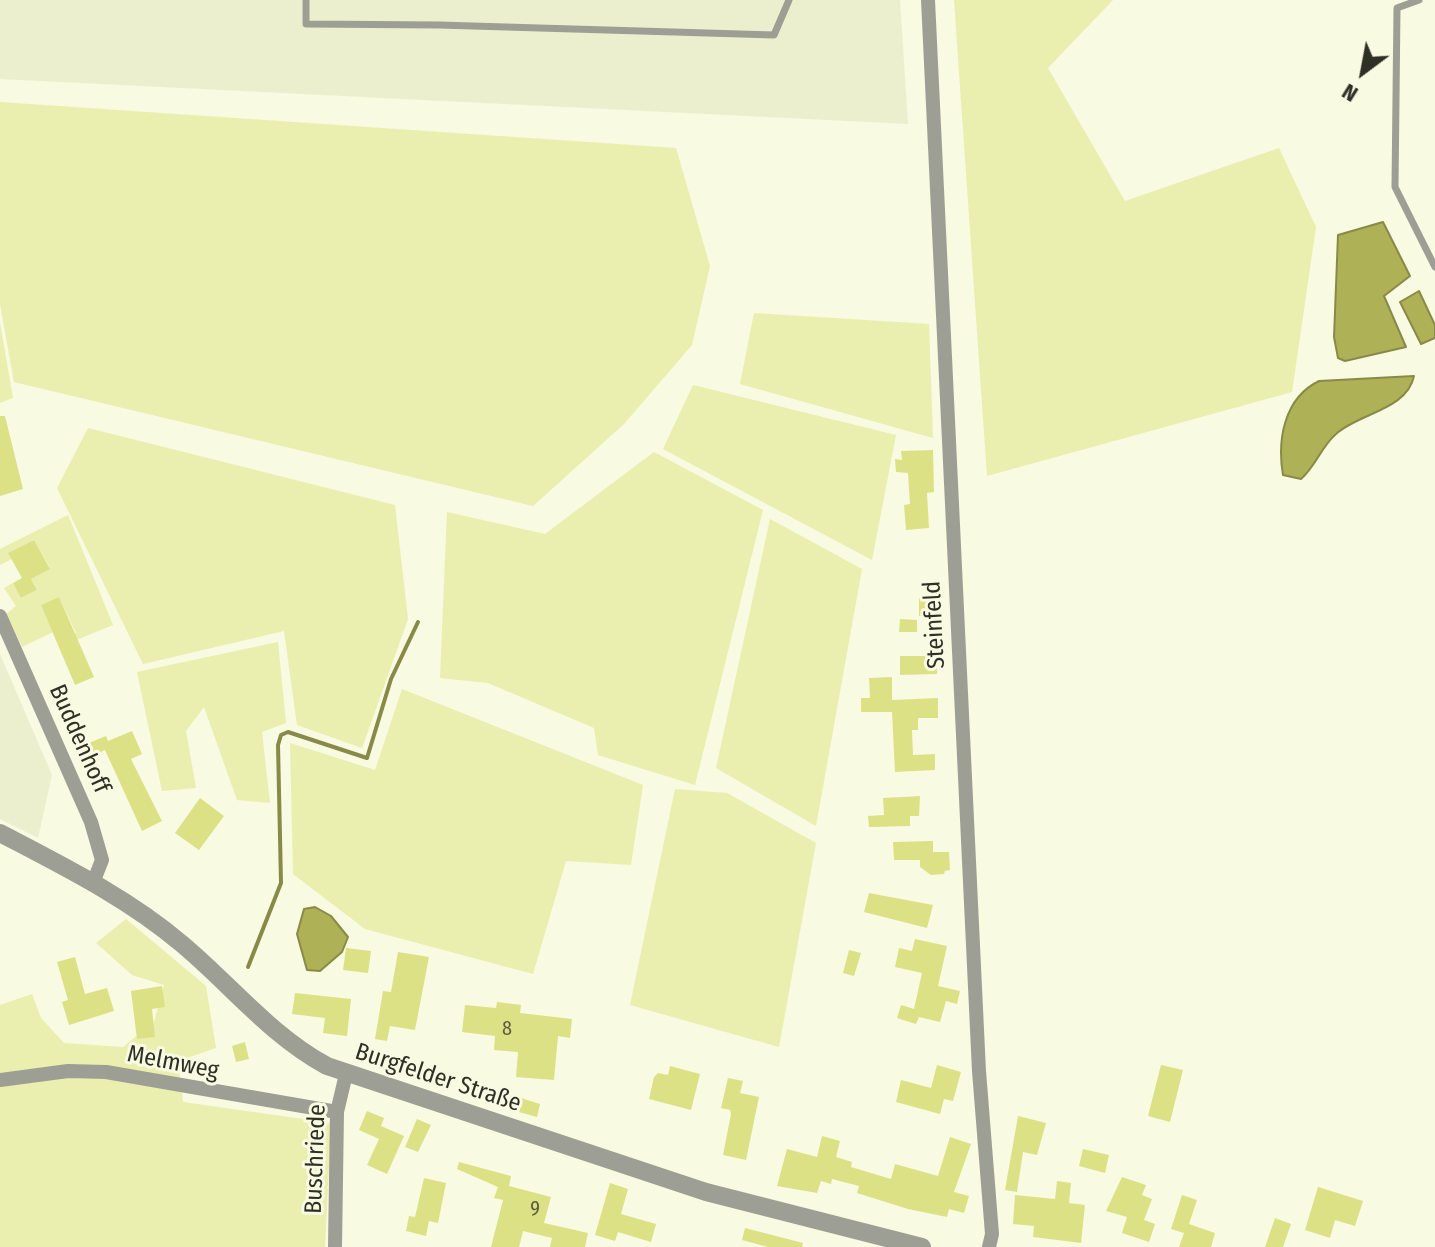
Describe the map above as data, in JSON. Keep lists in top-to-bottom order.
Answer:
{
  "streets": {
    "street": [
      "Steinfeld",
      "Buddenhoff",
      "Melmweg",
      "Burgfelder Straße",
      "Buschriede"
    ]
  },
  "crossings": [
    ["Buddenhoff", "Burgfelder Straße"],
    ["Melmweg", "Buschriede"],
    ["Burgfelder Straße", "Buschriede"]
  ],
  "house_numbers": ["8", "9"],
  "north": "bottom left"
}
